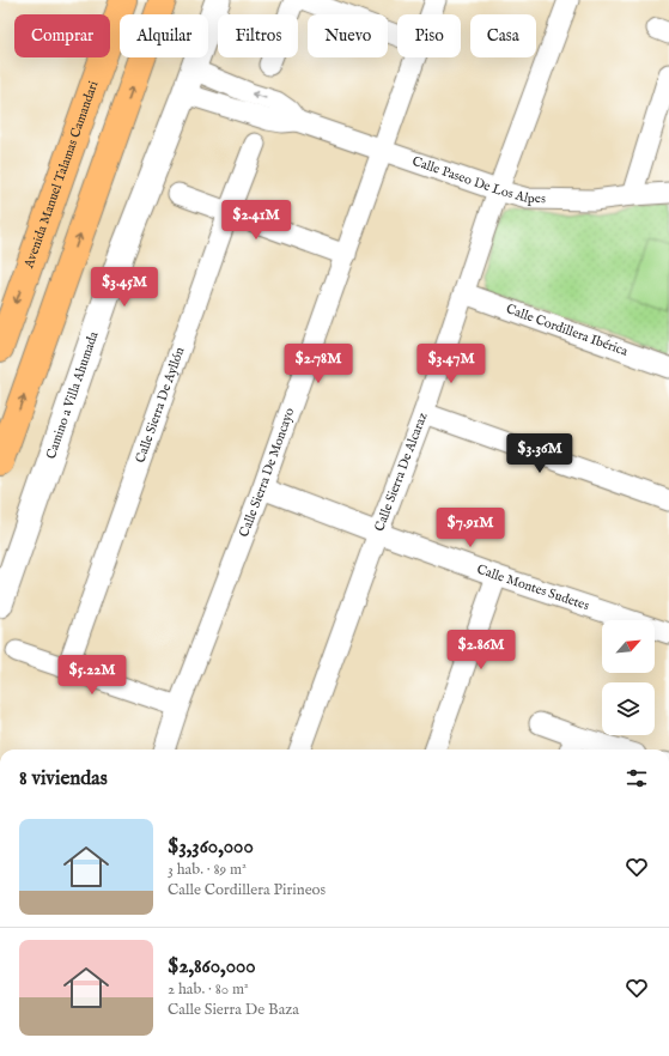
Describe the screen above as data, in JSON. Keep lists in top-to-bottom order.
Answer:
{
  "streets": {
    "main road": ["Avenida Manuel Talamas Camandari"],
    "street": [
      "Calle Paseo De Los Alpes",
      "Calle Cordillera Ibérica",
      "Camino a Villa Ahumada",
      "Calle Sierra De Ayllón",
      "Calle Sierra De Moncayo",
      "Calle Sierra De Alcaraz",
      "Calle Montes Sudetes"
    ]
  },
  "crossings": [
    ["Calle Paseo De Los Alpes", "Camino a Villa Ahumada"],
    ["Calle Paseo De Los Alpes", "Calle Sierra De Moncayo"],
    ["Calle Paseo De Los Alpes", "Calle Sierra De Alcaraz"],
    ["Calle Cordillera Ibérica", "Calle Sierra De Alcaraz"],
    ["Calle Sierra De Moncayo", "Calle Montes Sudetes"],
    ["Calle Sierra De Alcaraz", "Calle Montes Sudetes"]
  ],
  "north": "top right",
  "page": {
    "chip": [
      "Comprar",
      "Alquilar",
      "Filtros",
      "Nuevo",
      "Piso",
      "Casa"
    ],
    "price": [
      "$2.41M",
      "$3.45M",
      "$2.78M",
      "$3.47M",
      "$3.36M",
      "$7.91M",
      "$2.86M",
      "$5.22M"
    ],
    "heading": "8 viviendas",
    "list": [
      {
        "name": "$3,360,000",
        "note": "3 hab. · 89 m² · Calle Cordillera Pirineos"
      },
      {
        "name": "$2,860,000",
        "note": "2 hab. · 80 m² · Calle Sierra De Baza"
      }
    ]
  }
}
